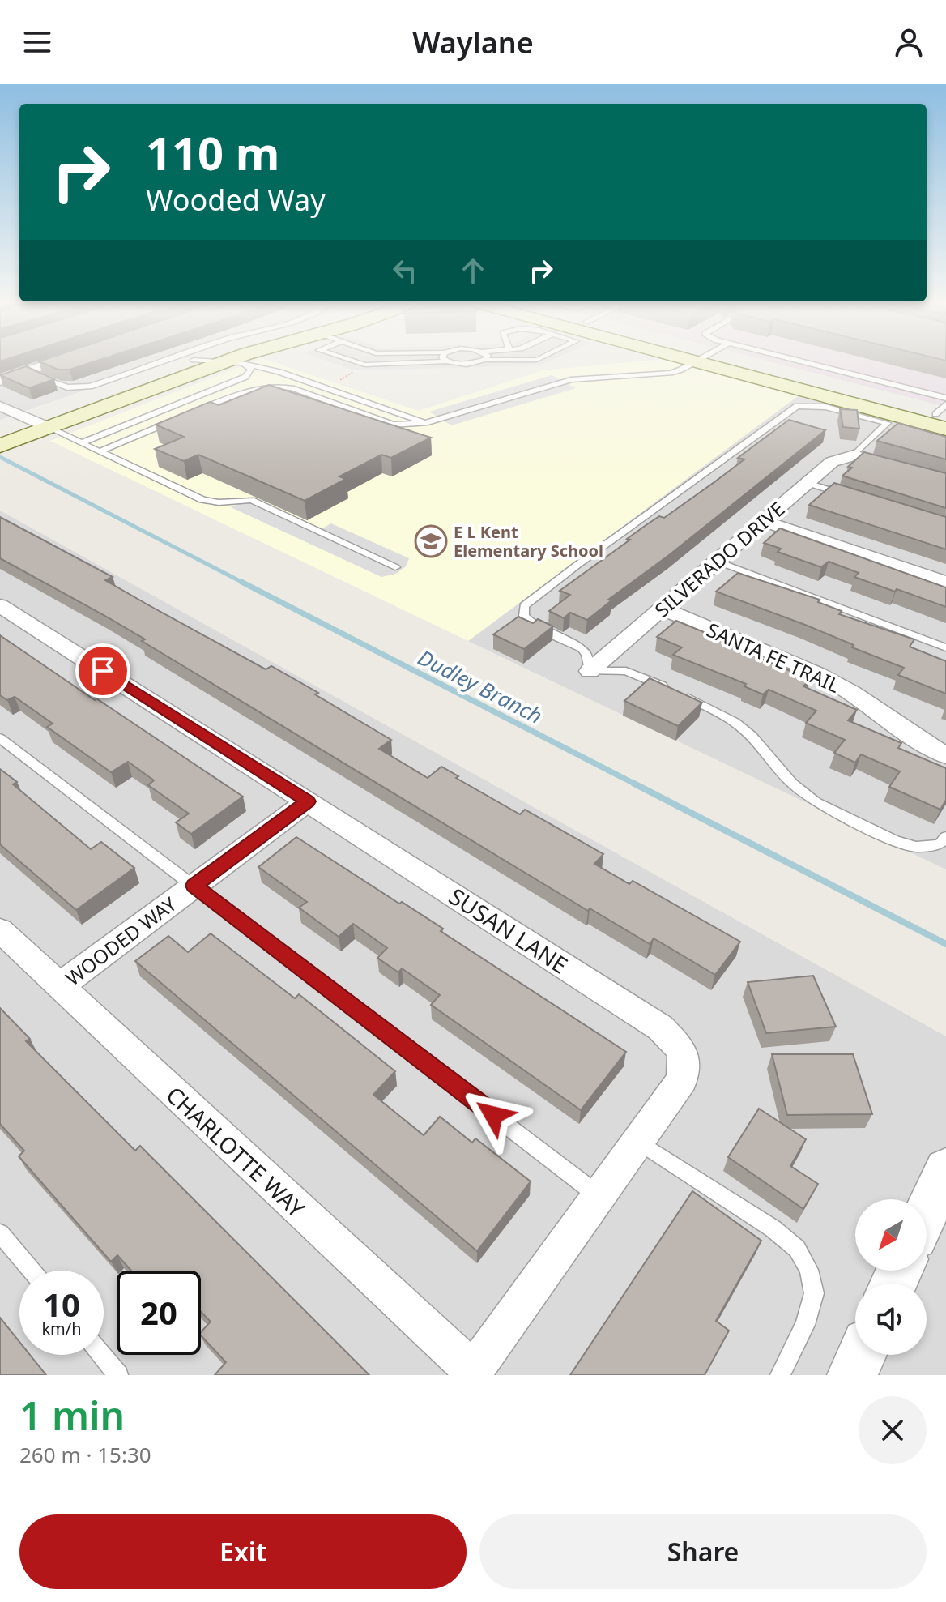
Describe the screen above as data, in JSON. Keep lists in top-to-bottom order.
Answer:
{
  "streets": {
    "street": [
      "SILVERADO DRIVE",
      "SANTA FE TRAIL",
      "SUSAN LANE",
      "WOODED WAY",
      "CHARLOTTE WAY"
    ]
  },
  "crossings": [
    ["SILVERADO DRIVE", "SANTA FE TRAIL"],
    ["SUSAN LANE", "WOODED WAY"],
    ["SUSAN LANE", "CHARLOTTE WAY"],
    ["WOODED WAY", "CHARLOTTE WAY"]
  ],
  "water": ["Dudley Branch"],
  "places": {
    "school or university": ["E L Kent Elementary School"]
  },
  "north": "bottom left",
  "page": {
    "header": "Waylane",
    "turn": ["110 m", "Wooded Way"],
    "speed": "10 km/h",
    "limit": "20",
    "heading": ["1 min", "260 m · 15:30"],
    "buttons": ["Exit", "Share"]
  }
}
